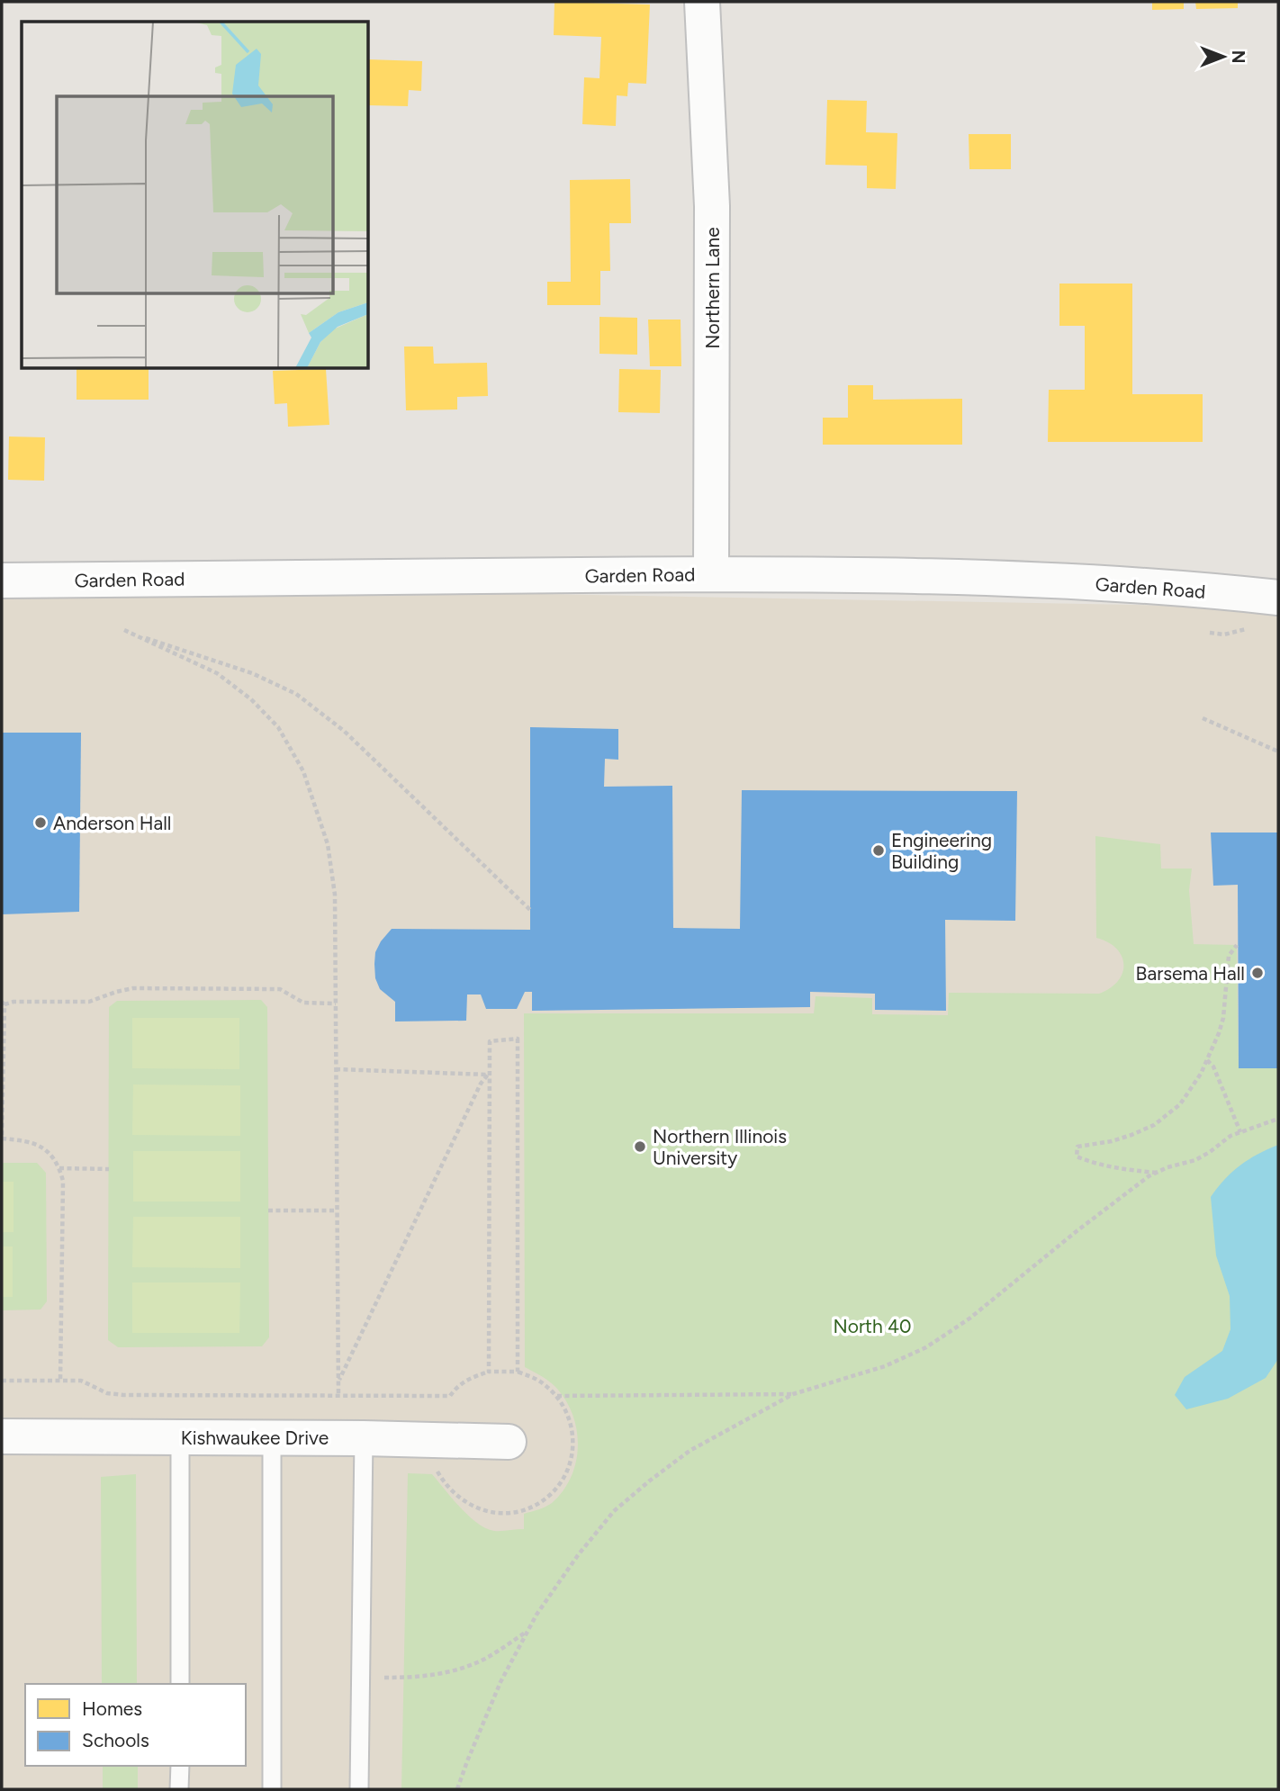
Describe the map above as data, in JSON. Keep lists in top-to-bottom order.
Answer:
{
  "streets": {
    "street": ["Northern Lane", "Garden Road", "Kishwaukee Drive"]
  },
  "crossings": [
    ["Northern Lane", "Garden Road"]
  ],
  "parks": ["North 40"],
  "places": [
    "Anderson Hall",
    "Engineering Building",
    "Barsema Hall",
    "Northern Illinois University"
  ],
  "legend": ["Homes", "Schools"],
  "north": "right"
}
